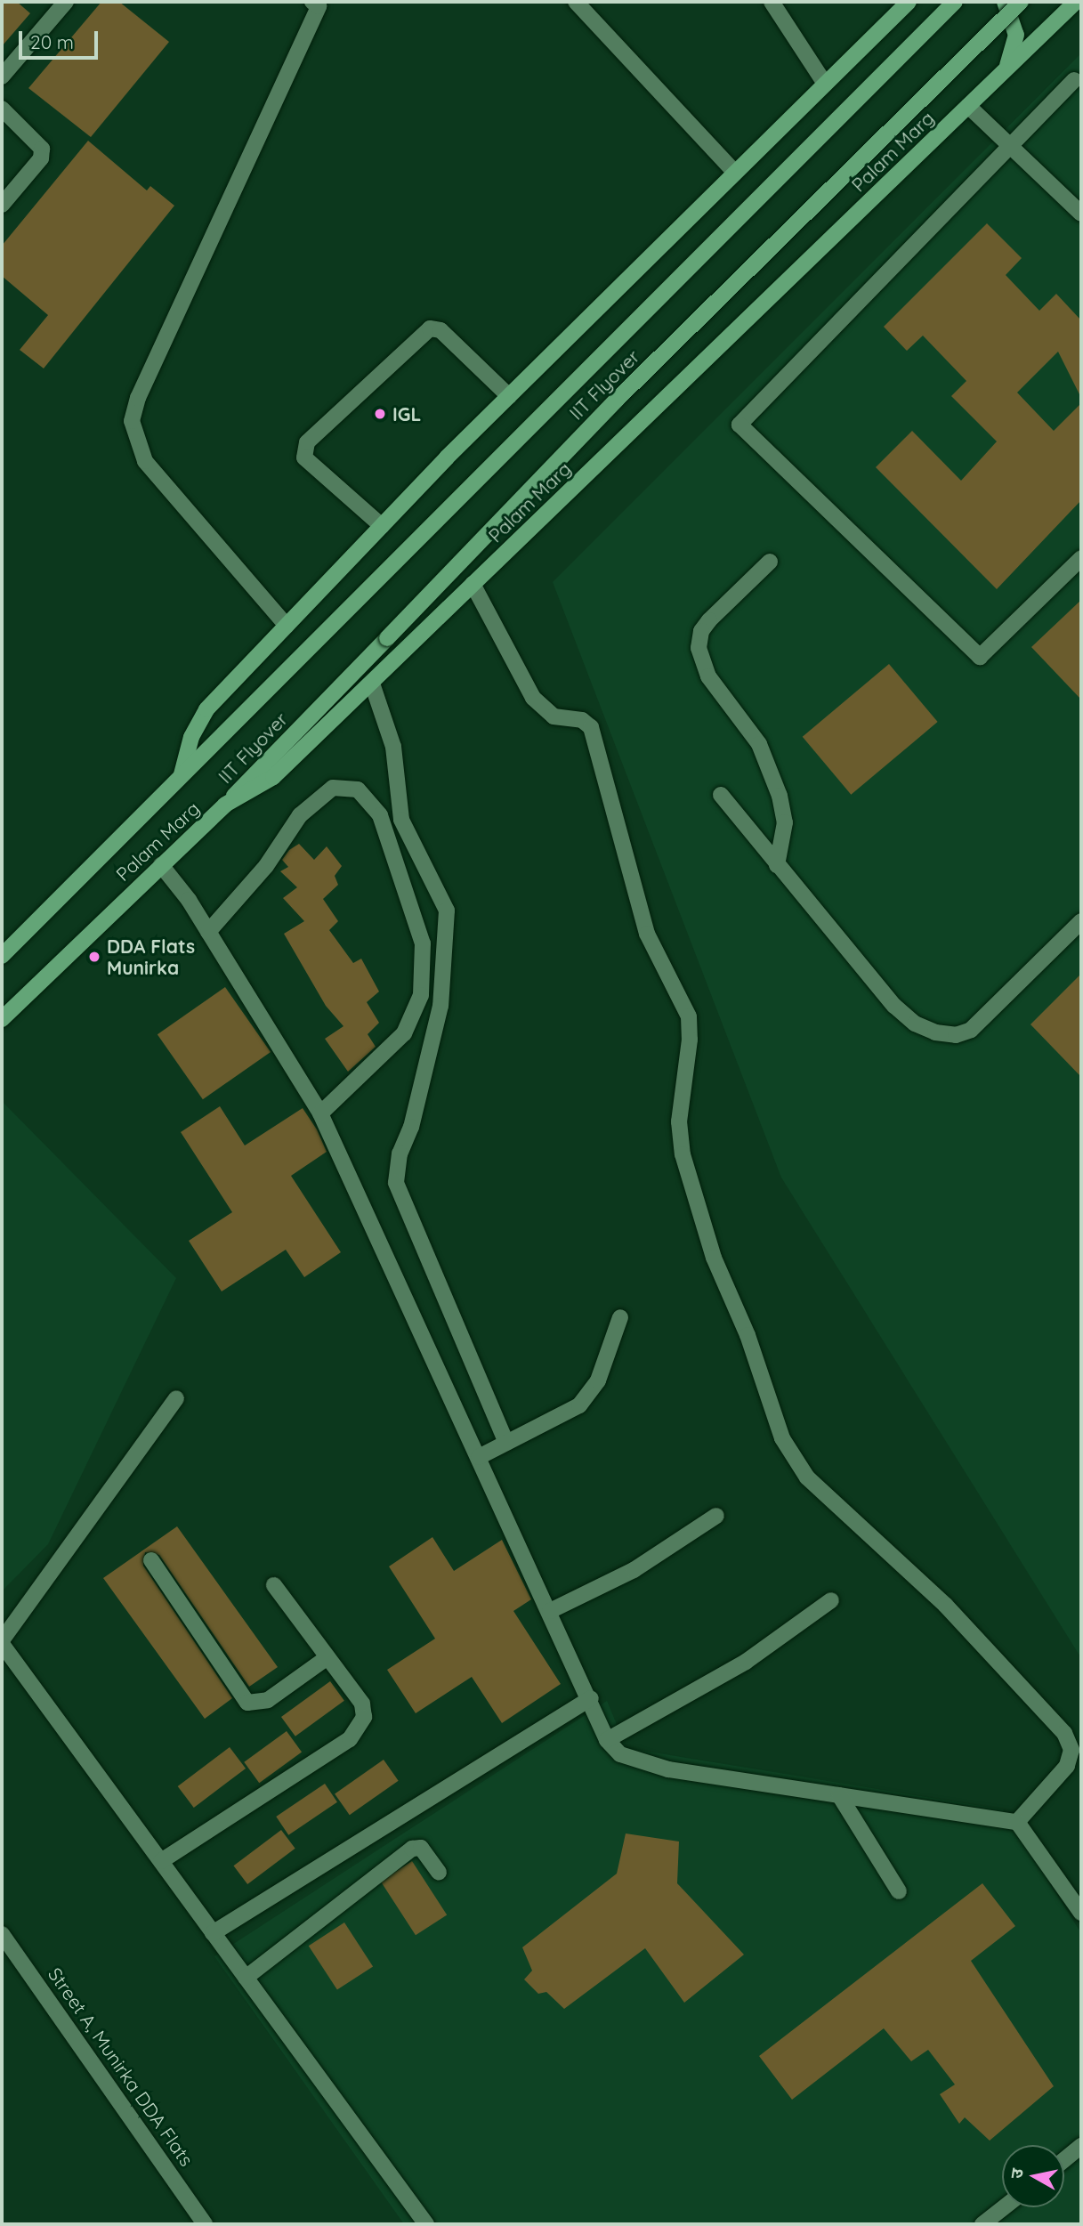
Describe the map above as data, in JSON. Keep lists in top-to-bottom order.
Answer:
{
  "streets": {
    "main road": ["Palam Marg", "IIT Flyover"],
    "street": ["Street A, Munirka DDA Flats"]
  },
  "crossings": [
    ["Palam Marg", "IIT Flyover"]
  ],
  "places": ["IGL", "DDA Flats Munirka"],
  "scale_bar": "20 m",
  "north": "left"
}
